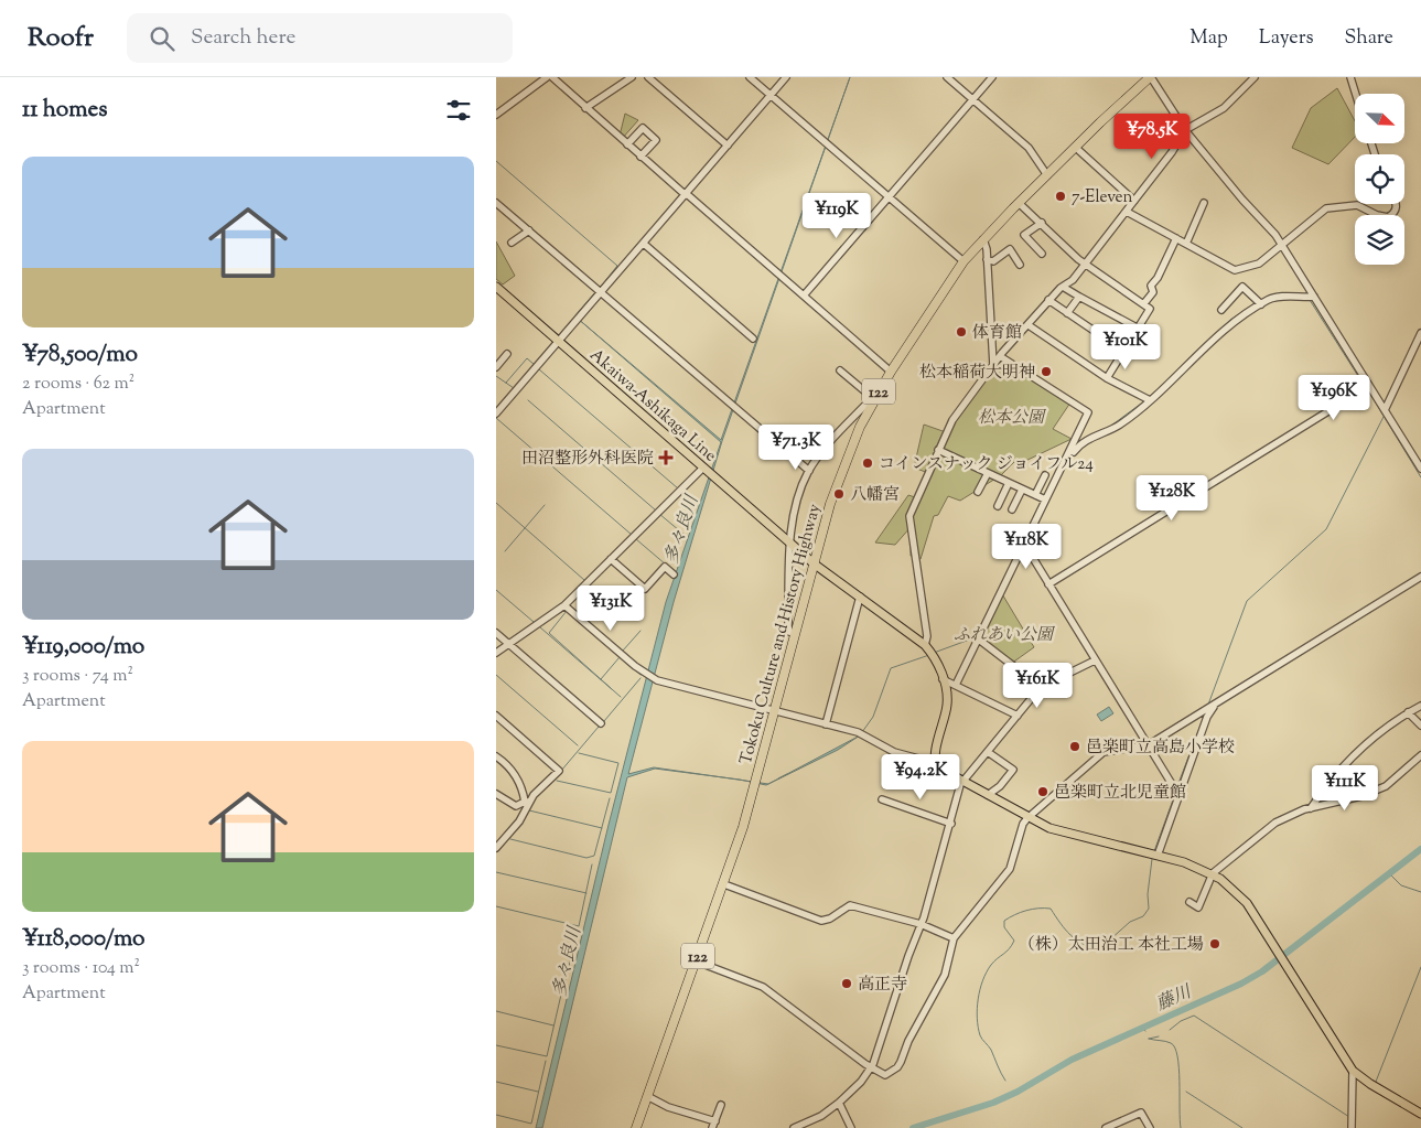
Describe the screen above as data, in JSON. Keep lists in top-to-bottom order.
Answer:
{
  "streets": {
    "highway": ["122", "Tokoku Culture and History Highway"],
    "main road": ["Akaiwa-Ashikaga Line"]
  },
  "crossings": [
    ["Akaiwa-Ashikaga Line", "Tokoku Culture and History Highway"]
  ],
  "water": ["多々良川", "藤川"],
  "parks": ["松本公園", "ふれあい公園"],
  "places": {
    "other": [
      "7-Eleven",
      "体育館",
      "松本稲荷大明神",
      "コインスナック ジョイフル24",
      "八幡宮",
      "邑楽町立高島小学校",
      "邑楽町立北児童館",
      "（株）太田治工 本社工場",
      "高正寺"
    ],
    "health": ["田沼整形外科医院"]
  },
  "north": "bottom right",
  "page": {
    "header": "Roofr",
    "search": "Search here",
    "nav": ["Map", "Layers", "Share"],
    "heading": "11 homes",
    "price": [
      "¥78.5K",
      "¥119K",
      "¥101K",
      "¥196K",
      "¥71.3K",
      "¥128K",
      "¥118K",
      "¥131K",
      "¥161K",
      "¥94.2K",
      "¥111K"
    ],
    "list": [
      {
        "name": "¥78,500/mo",
        "note": "2 rooms · 62 m² · Apartment"
      },
      {
        "name": "¥119,000/mo",
        "note": "3 rooms · 74 m² · Apartment"
      },
      {
        "name": "¥118,000/mo",
        "note": "3 rooms · 104 m² · Apartment"
      }
    ]
  }
}
